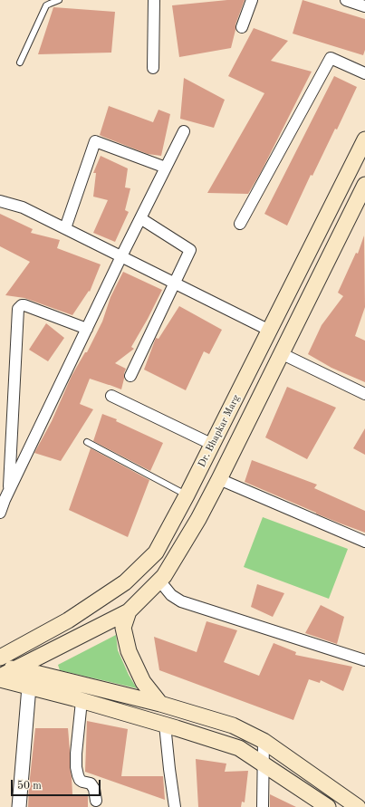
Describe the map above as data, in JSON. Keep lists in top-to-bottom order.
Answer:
{
  "streets": {
    "main road": ["Dr. Bhapkar Marg"]
  },
  "scale_bar": "50 m"
}
